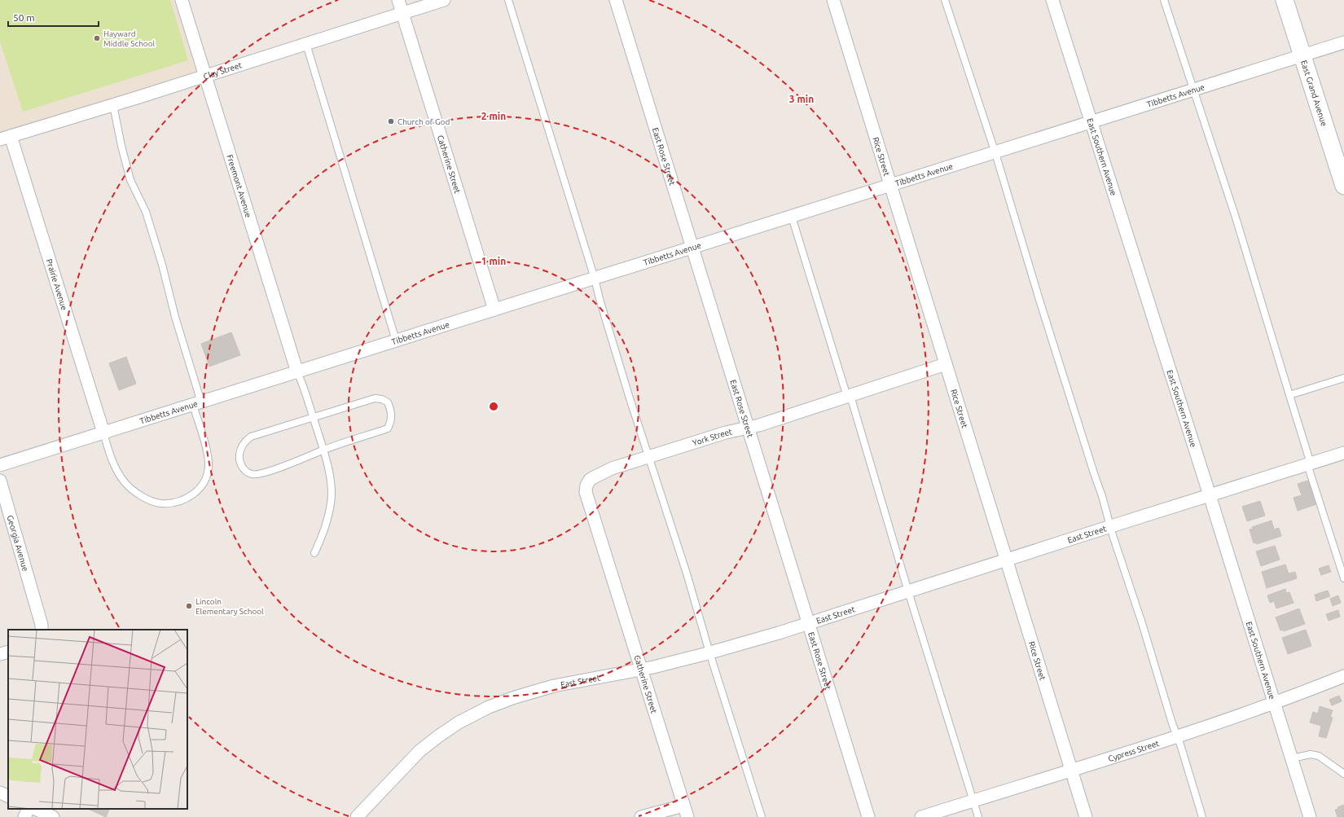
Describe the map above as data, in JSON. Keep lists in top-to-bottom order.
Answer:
{
  "streets": {
    "street": [
      "Clay Street",
      "East Grand Avenue",
      "Tibbetts Avenue",
      "East Rose Street",
      "Rice Street",
      "East Southern Avenue",
      "Catherine Street",
      "Freemont Avenue",
      "Prairie Avenue",
      "York Street",
      "East Street",
      "Georgia Avenue",
      "Cypress Street"
    ]
  },
  "crossings": [
    ["Clay Street", "Catherine Street"],
    ["Clay Street", "Freemont Avenue"],
    ["Clay Street", "Prairie Avenue"],
    ["East Grand Avenue", "Tibbetts Avenue"],
    ["Tibbetts Avenue", "East Rose Street"],
    ["Tibbetts Avenue", "Rice Street"],
    ["Tibbetts Avenue", "East Southern Avenue"],
    ["Tibbetts Avenue", "Catherine Street"],
    ["Tibbetts Avenue", "Freemont Avenue"],
    ["Tibbetts Avenue", "Prairie Avenue"],
    ["East Rose Street", "York Street"],
    ["East Rose Street", "East Street"],
    ["Rice Street", "York Street"],
    ["Rice Street", "East Street"],
    ["Rice Street", "Cypress Street"],
    ["East Southern Avenue", "East Street"],
    ["East Southern Avenue", "Cypress Street"],
    ["Catherine Street", "York Street"],
    ["Catherine Street", "East Street"]
  ],
  "places": ["Hayward Middle School", "Church of God", "Lincoln Elementary School"],
  "scale_bar": "50 m",
  "rings": ["3 min", "2 min", "1 min"]
}
